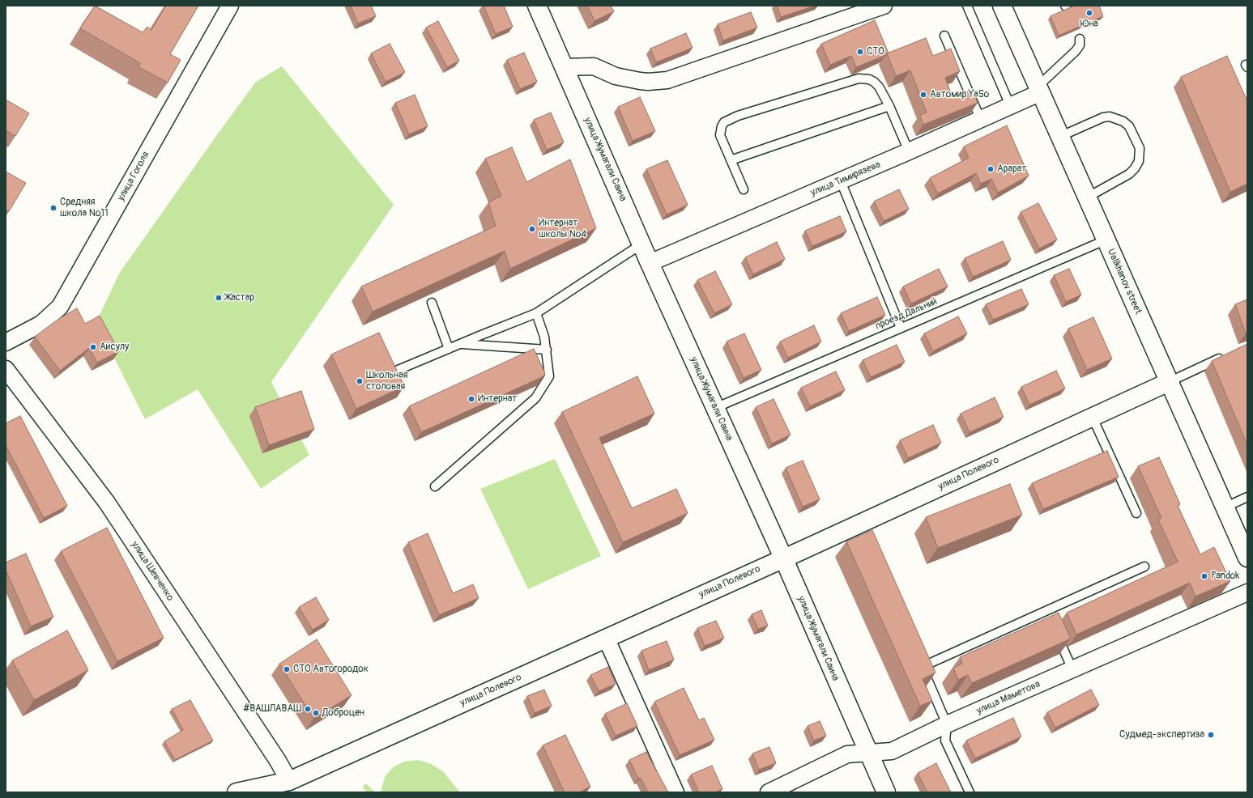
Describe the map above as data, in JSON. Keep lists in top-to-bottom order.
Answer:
{
  "streets": {
    "main road": ["улица Жумагали Саина", "Ualikhanov street", "улица Полевого"],
    "street": [
      "улица Гоголя",
      "улица Тимирязева",
      "улица Шевченко",
      "улица Маметова"
    ],
    "lane": ["проезд Дальний"]
  },
  "crossings": [
    ["улица Жумагали Саина", "улица Тимирязева"],
    ["улица Жумагали Саина", "проезд Дальний"],
    ["улица Жумагали Саина", "улица Полевого"],
    ["улица Жумагали Саина", "улица Маметова"],
    ["улица Тимирязева", "Ualikhanov street"],
    ["Ualikhanov street", "проезд Дальний"],
    ["Ualikhanov street", "улица Полевого"],
    ["улица Полевого", "улица Шевченко"]
  ],
  "places": [
    "Юна",
    "СТО",
    "Автомир YaSo",
    "Арарат",
    "Средняя школа №11",
    "Интернат школы №4",
    "Жастар",
    "Айсулу",
    "Школьная столовая",
    "Интернат",
    "Pandok",
    "СТО Автогородок",
    "#ВАШЛАВАШ",
    "Доброцен",
    "Судмед-экспертиза"
  ]
}
